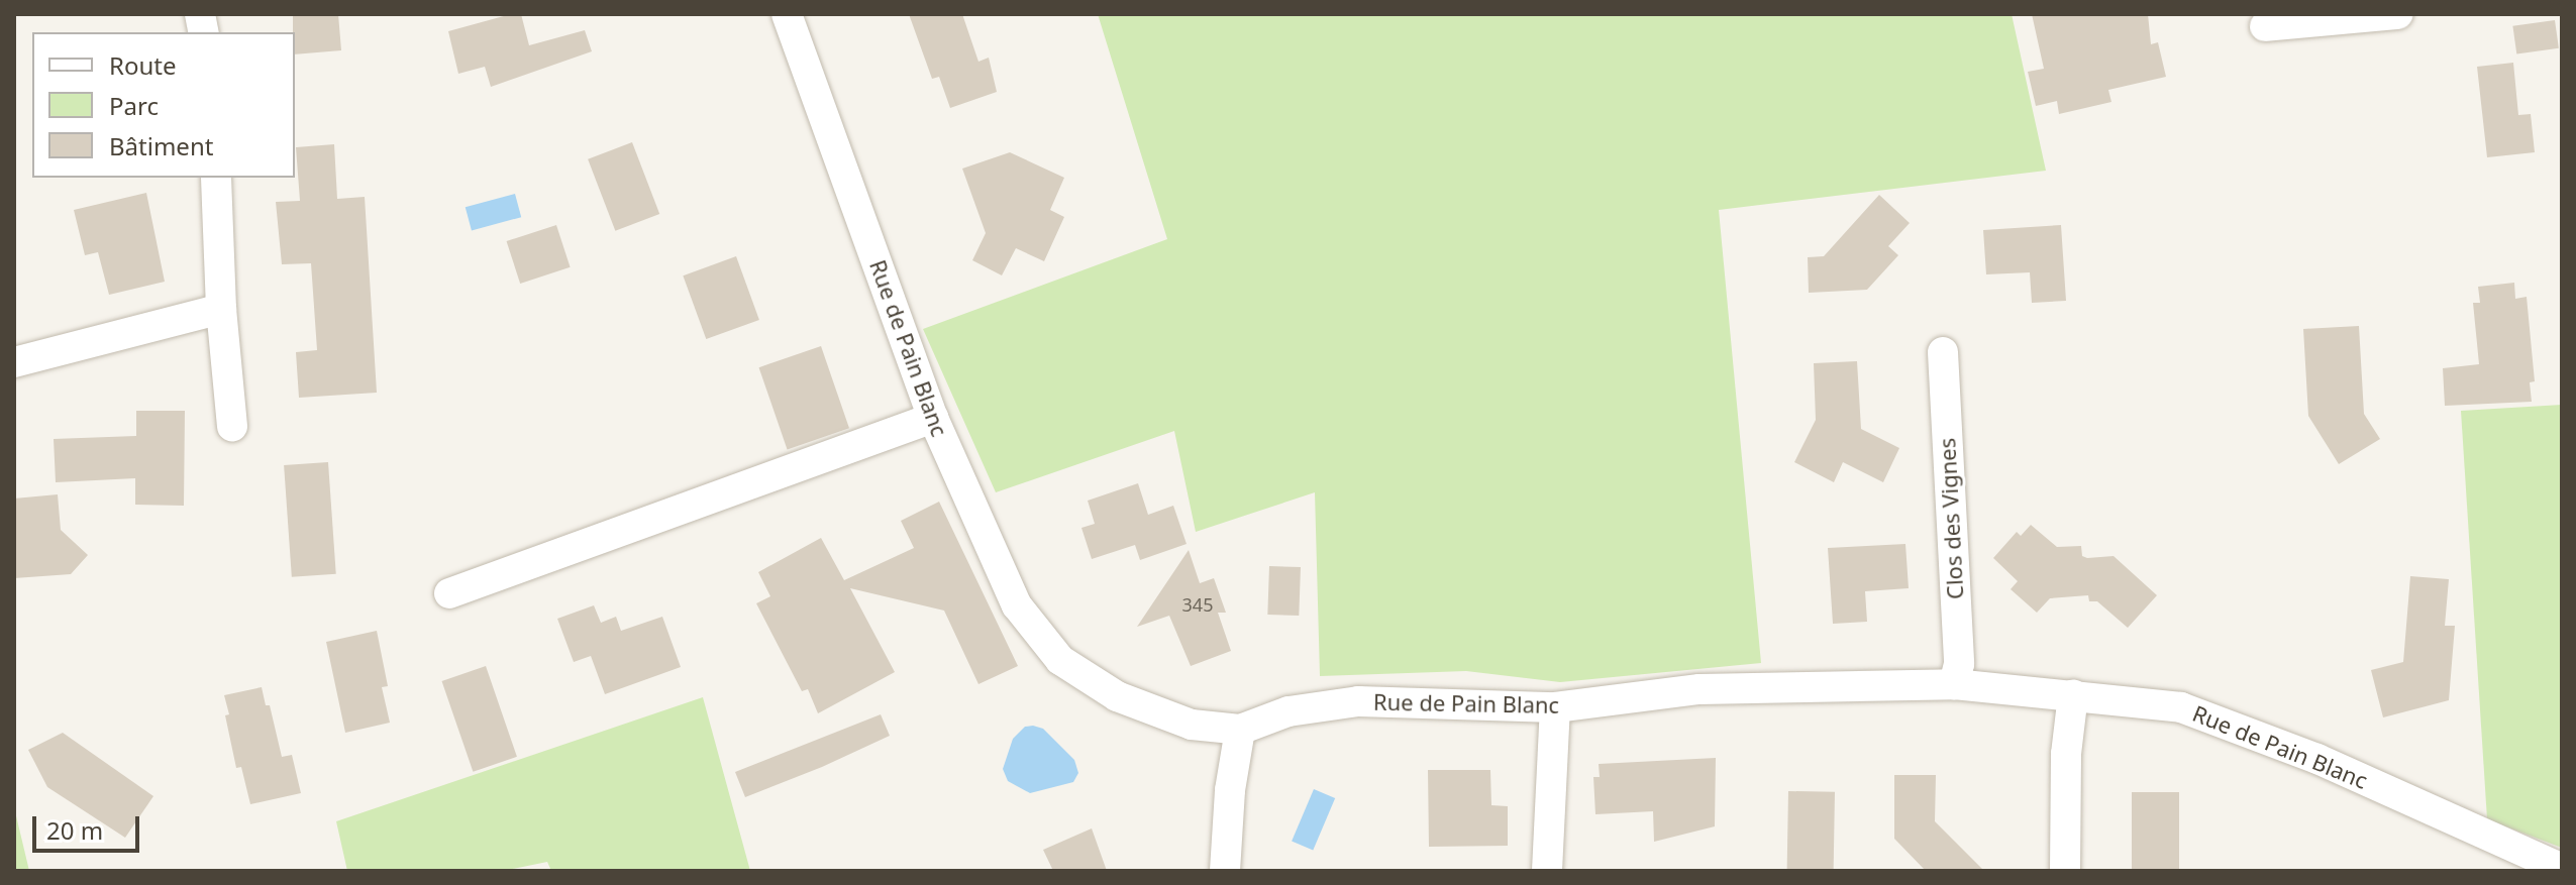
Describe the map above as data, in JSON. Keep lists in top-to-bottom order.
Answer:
{
  "streets": {
    "street": ["Rue de Pain Blanc", "Clos des Vignes"]
  },
  "crossings": [
    ["Rue de Pain Blanc", "Clos des Vignes"]
  ],
  "house_numbers": ["345"],
  "legend": ["Route", "Parc", "Bâtiment"],
  "scale_bar": "20 m"
}
